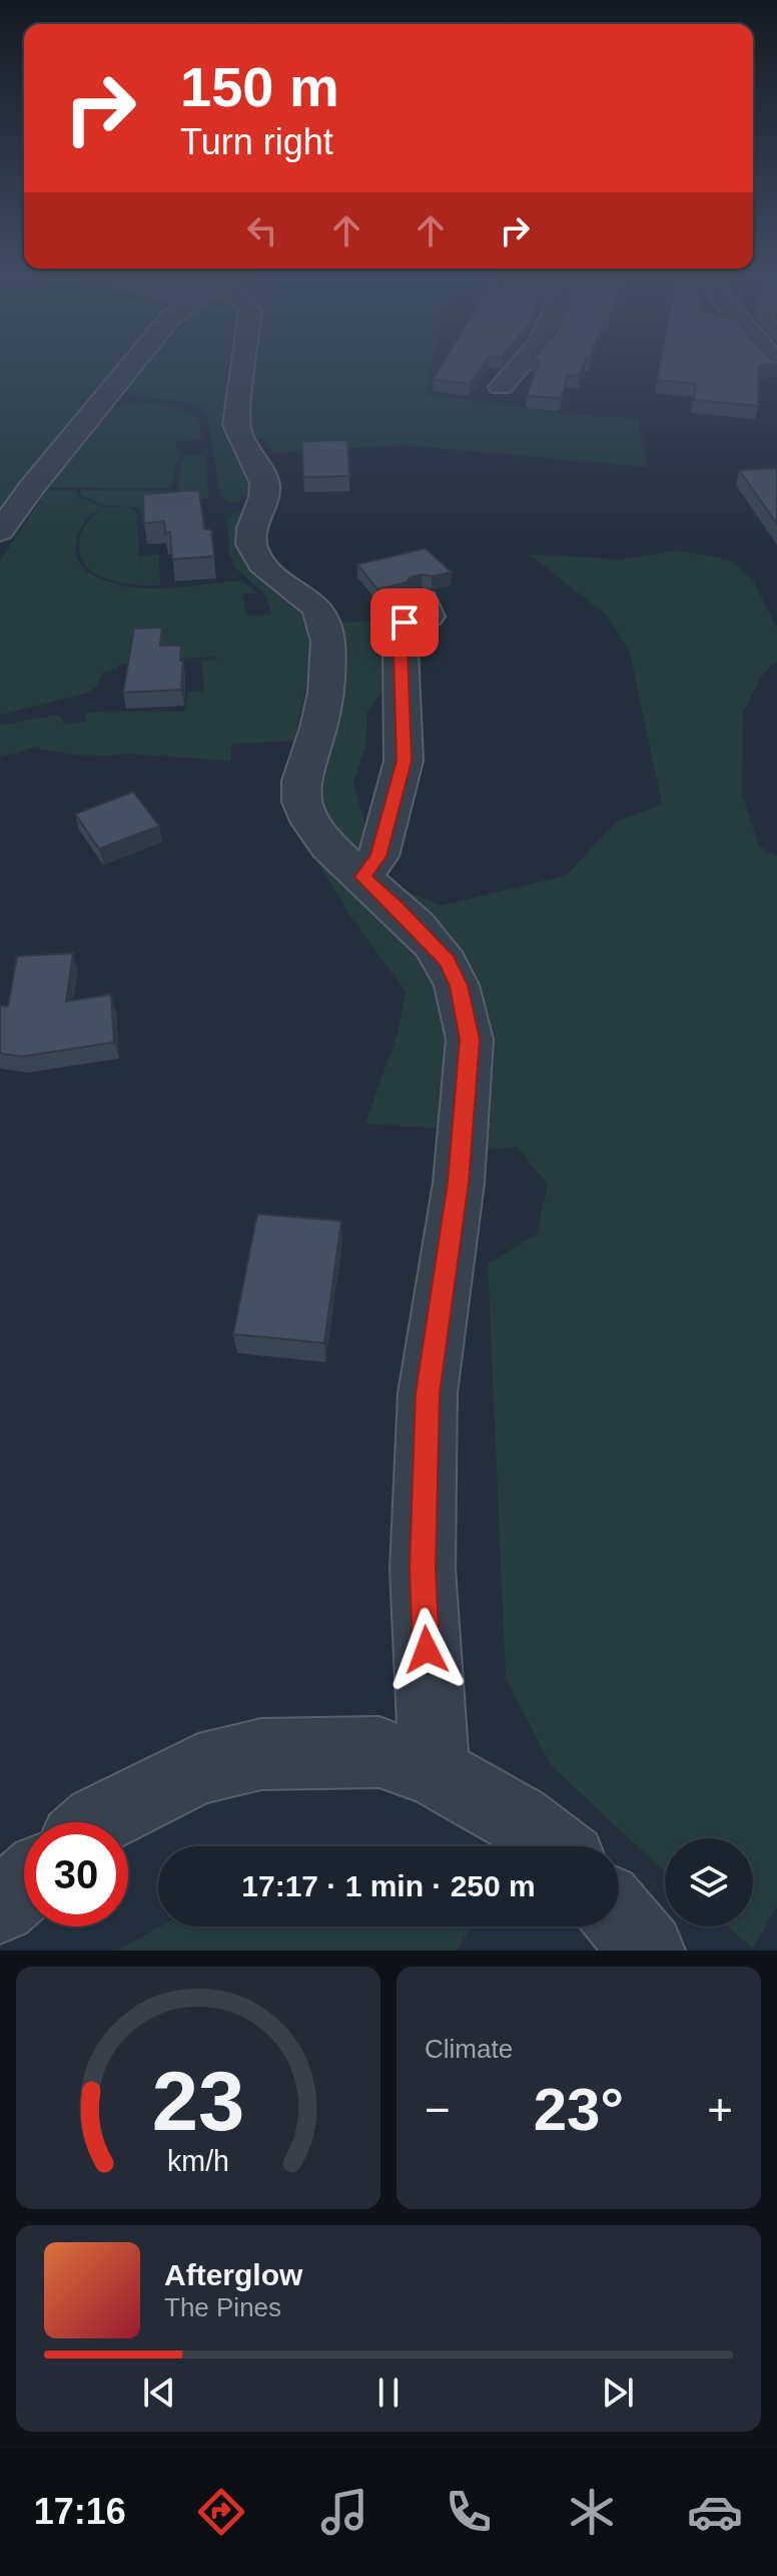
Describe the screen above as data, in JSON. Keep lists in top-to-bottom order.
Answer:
{
  "page": {
    "turn": ["150 m", "Turn right"],
    "limit": "30",
    "trip": "17:17 · 1 min · 250 m",
    "tile": "Climate",
    "heat": ["−", "23°", "+"],
    "song": ["Afterglow", "The Pines"],
    "tabs": "17:16",
    "gauge": ["23", "km/h"]
  }
}
